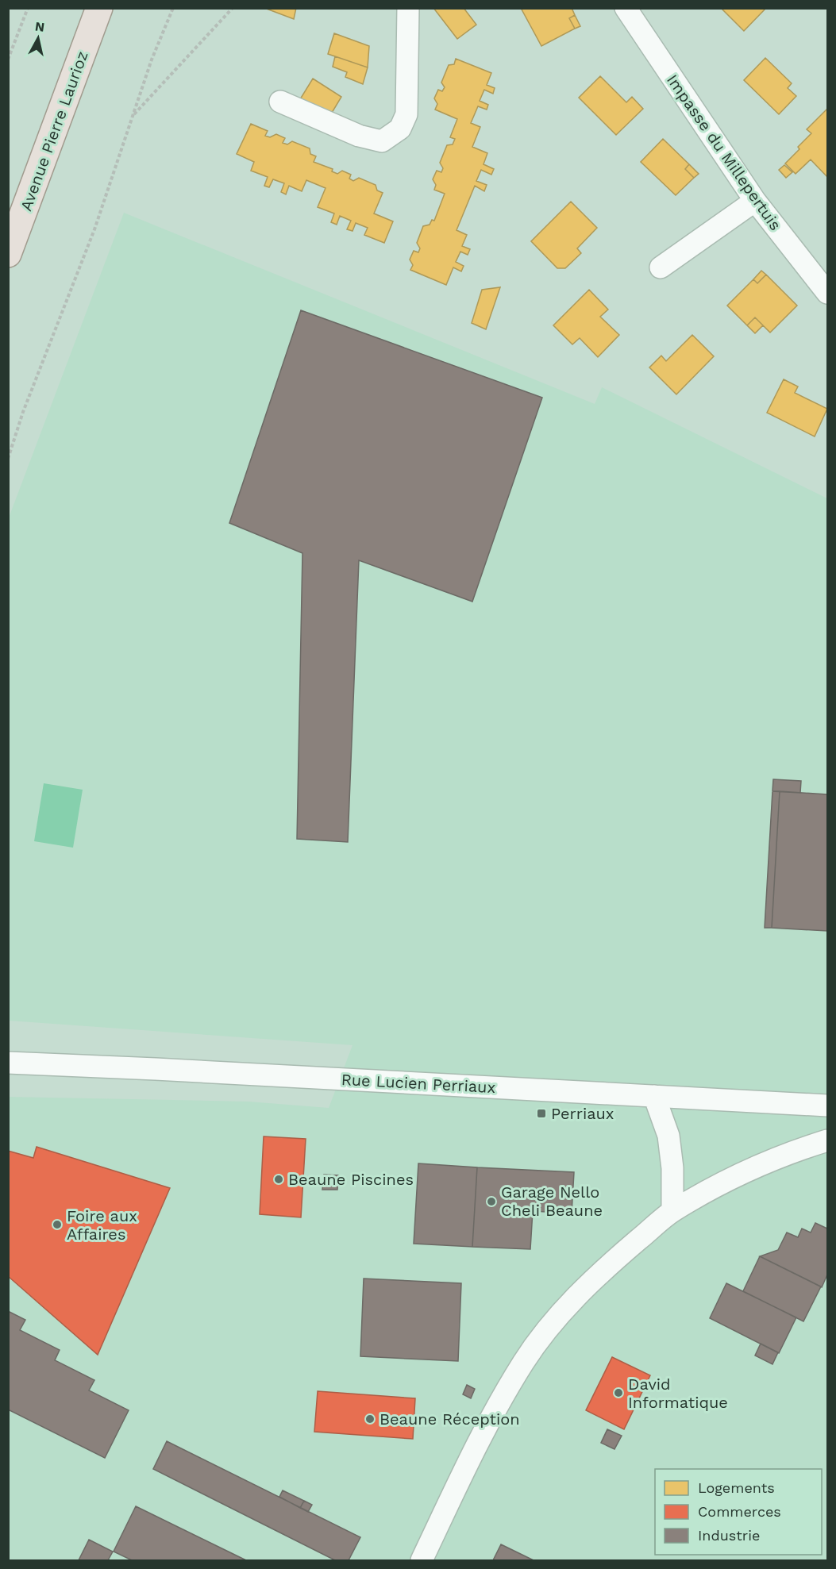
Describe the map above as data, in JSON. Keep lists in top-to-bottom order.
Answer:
{
  "streets": {
    "main road": ["Avenue Pierre Laurioz"],
    "street": ["Impasse du Millepertuis", "Rue Lucien Perriaux"]
  },
  "places": {
    "transit": ["Perriaux"],
    "other": [
      "Beaune Piscines",
      "Garage Nello Cheli Beaune",
      "Foire aux Affaires",
      "David Informatique",
      "Beaune Réception"
    ]
  },
  "legend": ["Logements", "Commerces", "Industrie"],
  "north": "top"
}
